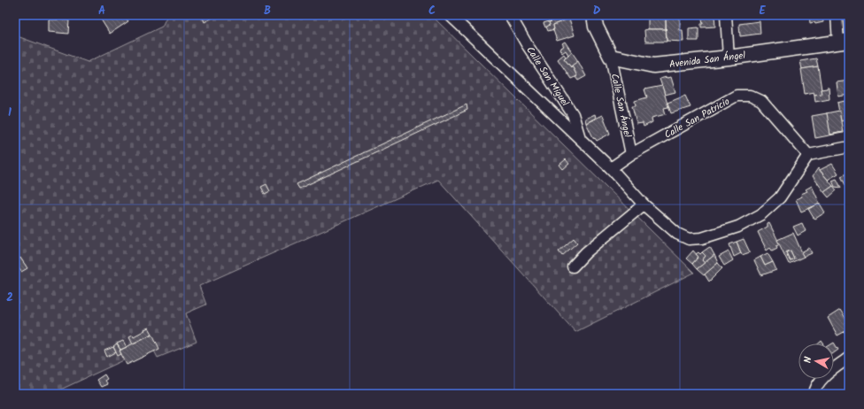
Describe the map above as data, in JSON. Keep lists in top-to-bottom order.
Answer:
{
  "streets": {
    "street": [
      "Avenida San Ángel",
      "Calle San Miguel",
      "Calle San Ángel",
      "Calle San Patricio"
    ]
  },
  "crossings": [
    ["Avenida San Ángel", "Calle San Ángel"],
    ["Calle San Ángel", "Calle San Patricio"]
  ],
  "north": "left",
  "grid": {
    "columns": [
      "A",
      "B",
      "C",
      "D",
      "E"
    ],
    "rows": ["1", "2"]
  }
}
